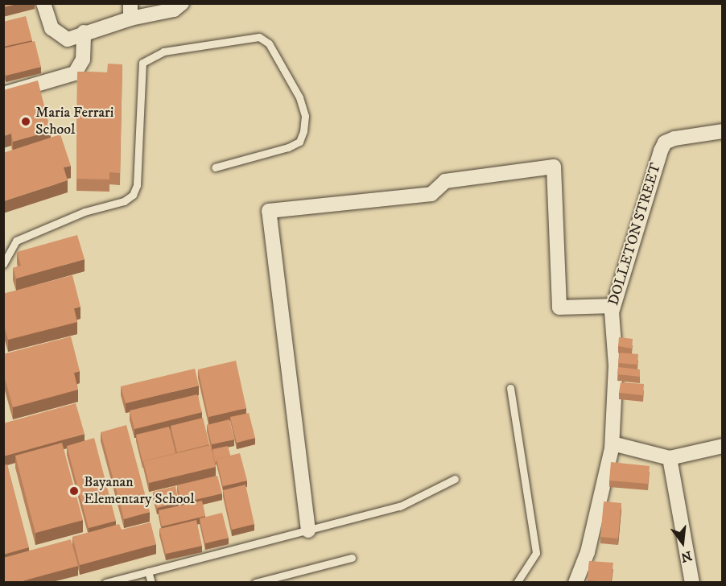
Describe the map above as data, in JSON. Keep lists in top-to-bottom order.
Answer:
{
  "streets": {
    "street": ["DOLLETON STREET"]
  },
  "places": ["Maria Ferrari School", "Bayanan Elementary School"],
  "north": "bottom"
}
